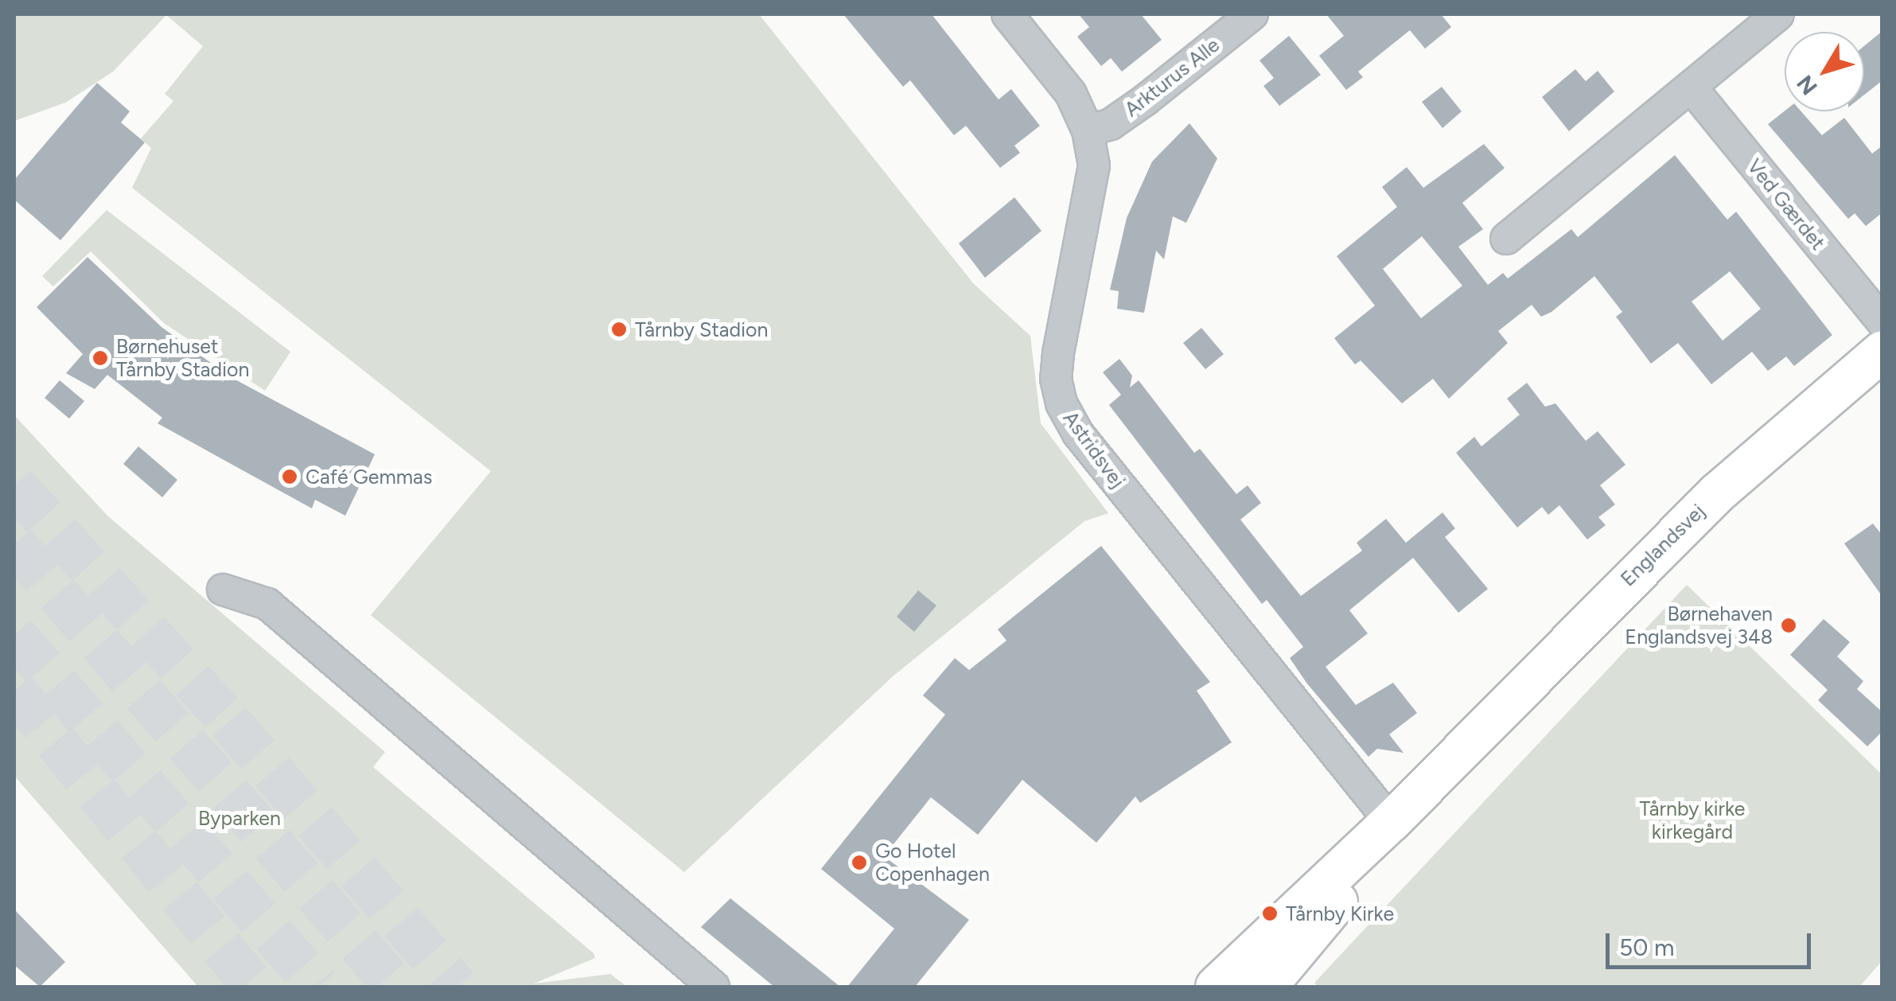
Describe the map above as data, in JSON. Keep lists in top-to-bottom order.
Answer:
{
  "streets": {
    "main road": ["Englandsvej"],
    "street": ["Arkturus Alle", "Ved Gærdet", "Astridsvej"]
  },
  "crossings": [
    ["Arkturus Alle", "Astridsvej"],
    ["Astridsvej", "Englandsvej"]
  ],
  "parks": ["Tårnby kirke kirkegård", "Byparken"],
  "places": [
    "Tårnby Stadion",
    "Børnehuset Tårnby Stadion",
    "Café Gemmas",
    "Børnehaven Englandsvej 348",
    "Go Hotel Copenhagen",
    "Tårnby Kirke"
  ],
  "scale_bar": "50 m",
  "north": "bottom left"
}
